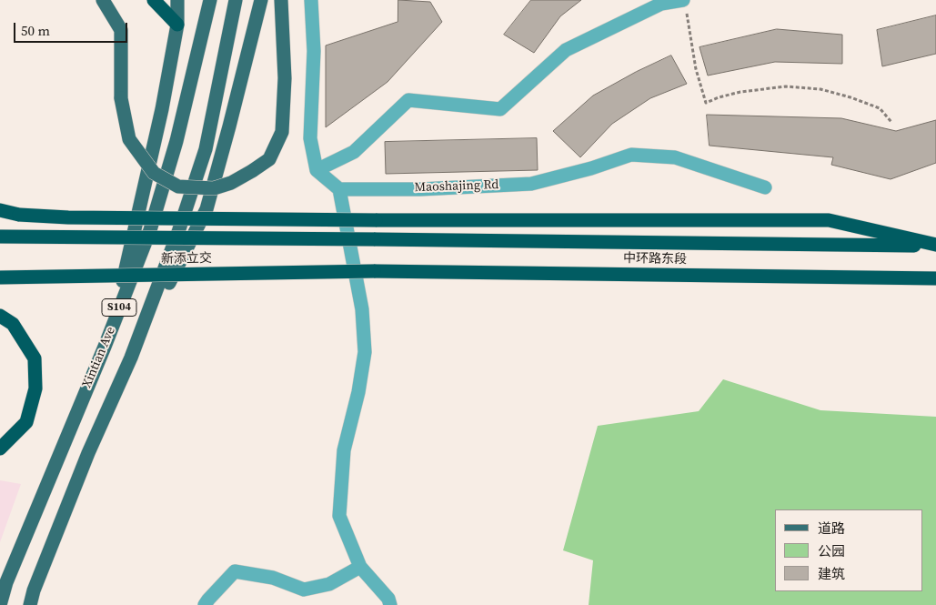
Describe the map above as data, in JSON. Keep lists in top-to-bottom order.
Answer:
{
  "streets": {
    "highway": ["新添立交", "中环路东段"],
    "main road": ["S104", "Xintian Ave"],
    "street": ["Maoshajing Rd"]
  },
  "crossings": [
    ["新添立交", "中环路东段"]
  ],
  "legend": ["道路", "公园", "建筑"],
  "scale_bar": "50 m"
}
